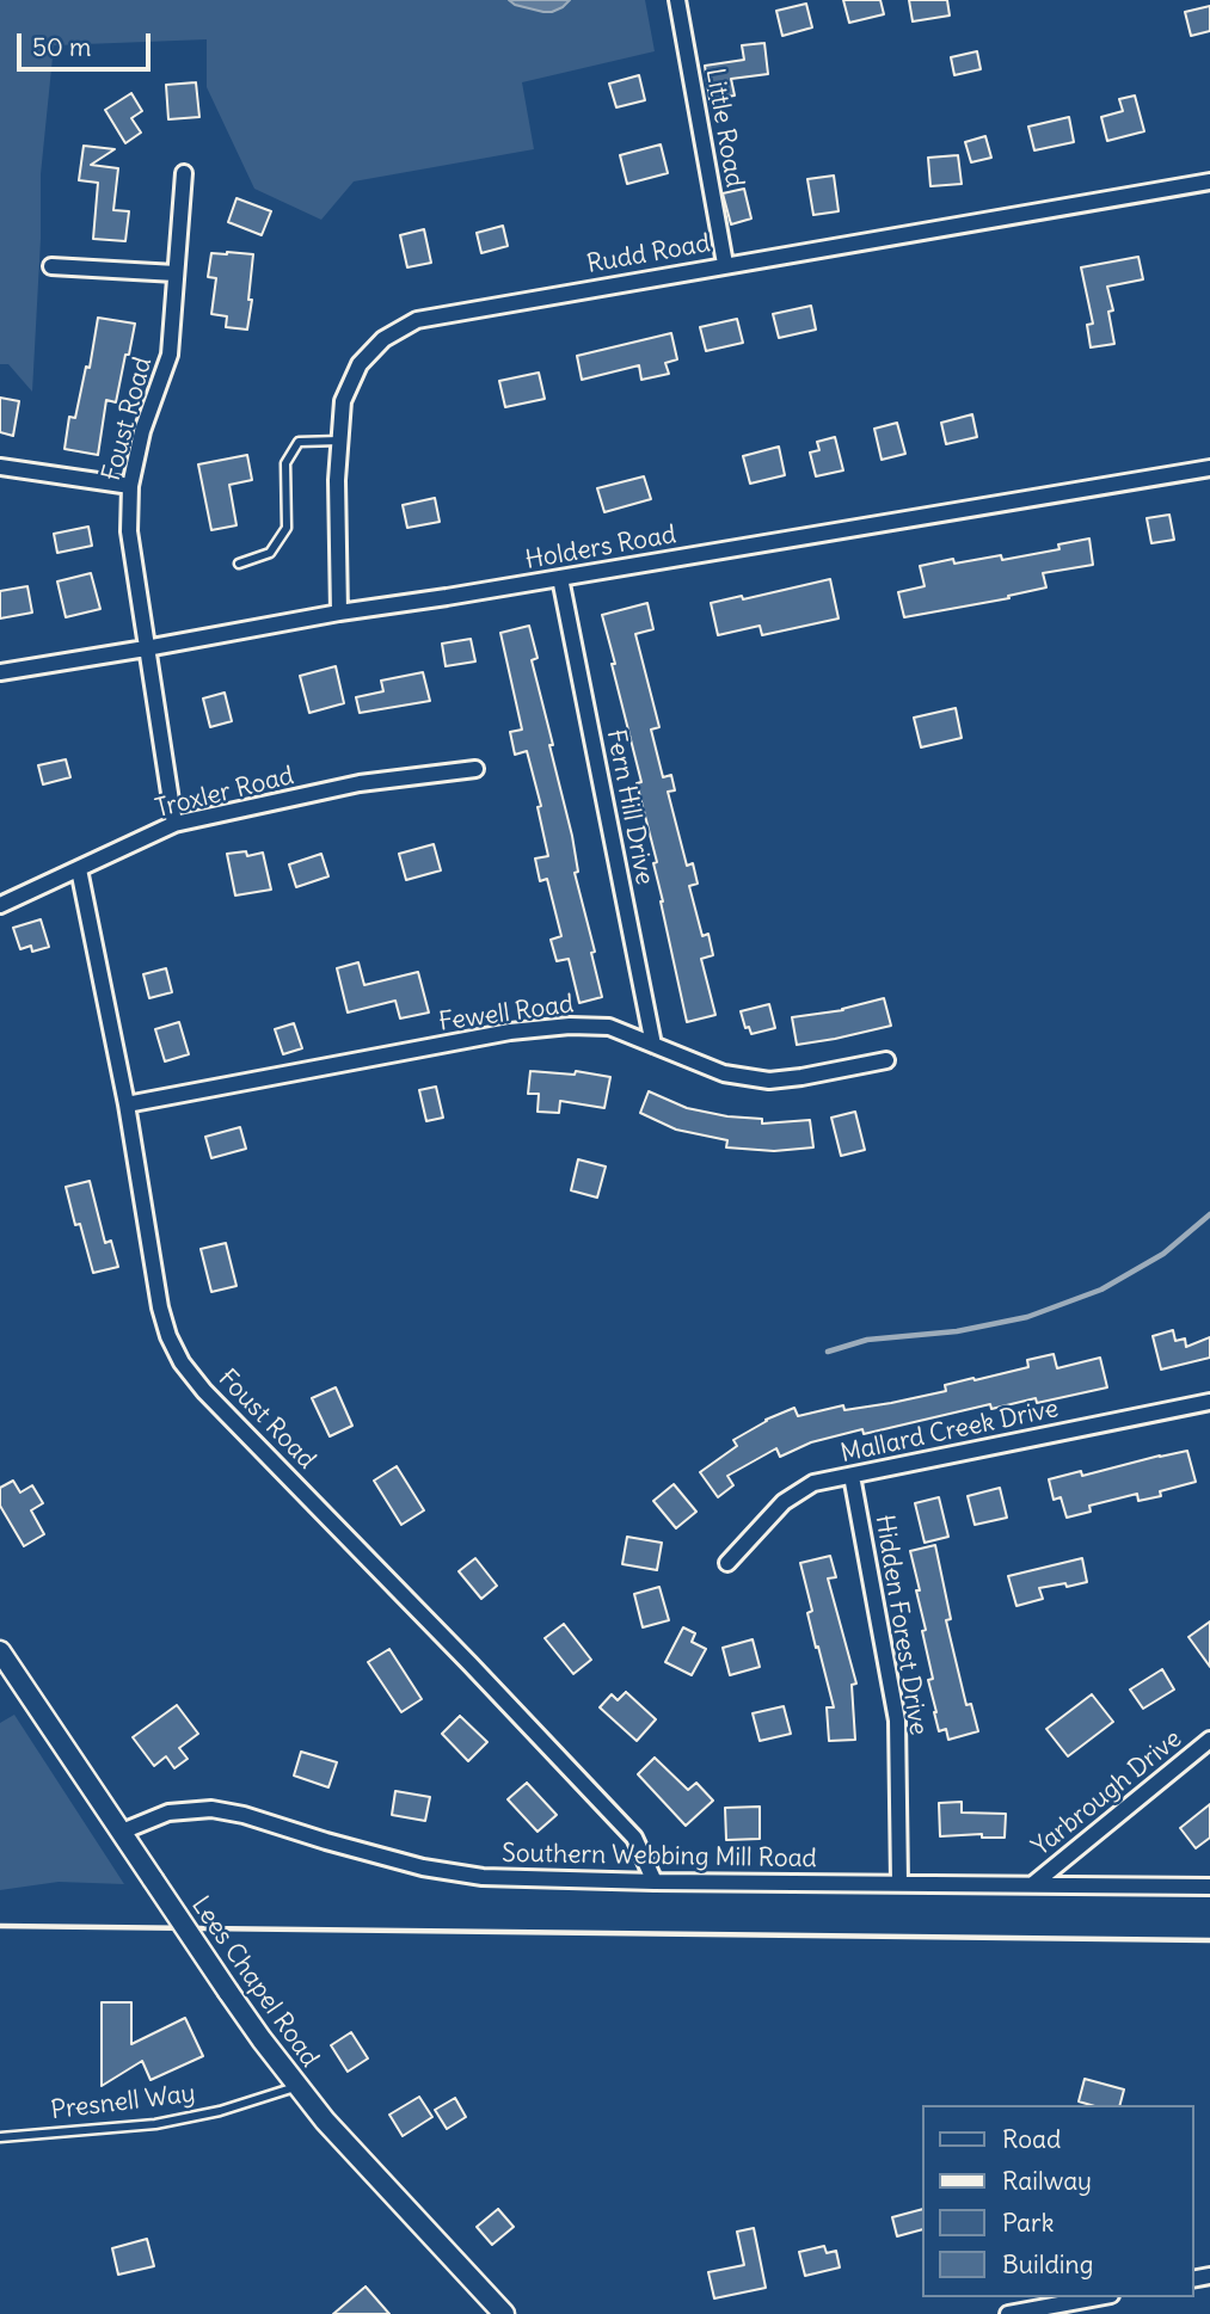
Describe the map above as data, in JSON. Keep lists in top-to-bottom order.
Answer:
{
  "streets": {
    "main road": ["Lees Chapel Road"],
    "street": [
      "Little Road",
      "Rudd Road",
      "Foust Road",
      "Holders Road",
      "Troxler Road",
      "Fern Hill Drive",
      "Fewell Road",
      "Mallard Creek Drive",
      "Hidden Forest Drive",
      "Yarbrough Drive",
      "Southern Webbing Mill Road"
    ],
    "lane": ["Presnell Way"]
  },
  "crossings": [
    ["Little Road", "Rudd Road"],
    ["Rudd Road", "Holders Road"],
    ["Foust Road", "Holders Road"],
    ["Foust Road", "Troxler Road"],
    ["Foust Road", "Fewell Road"],
    ["Foust Road", "Southern Webbing Mill Road"],
    ["Holders Road", "Fern Hill Drive"],
    ["Fern Hill Drive", "Fewell Road"],
    ["Mallard Creek Drive", "Hidden Forest Drive"],
    ["Hidden Forest Drive", "Southern Webbing Mill Road"],
    ["Yarbrough Drive", "Southern Webbing Mill Road"],
    ["Southern Webbing Mill Road", "Lees Chapel Road"],
    ["Lees Chapel Road", "Presnell Way"]
  ],
  "legend": [
    "Road",
    "Railway",
    "Park",
    "Building"
  ],
  "scale_bar": "50 m"
}
